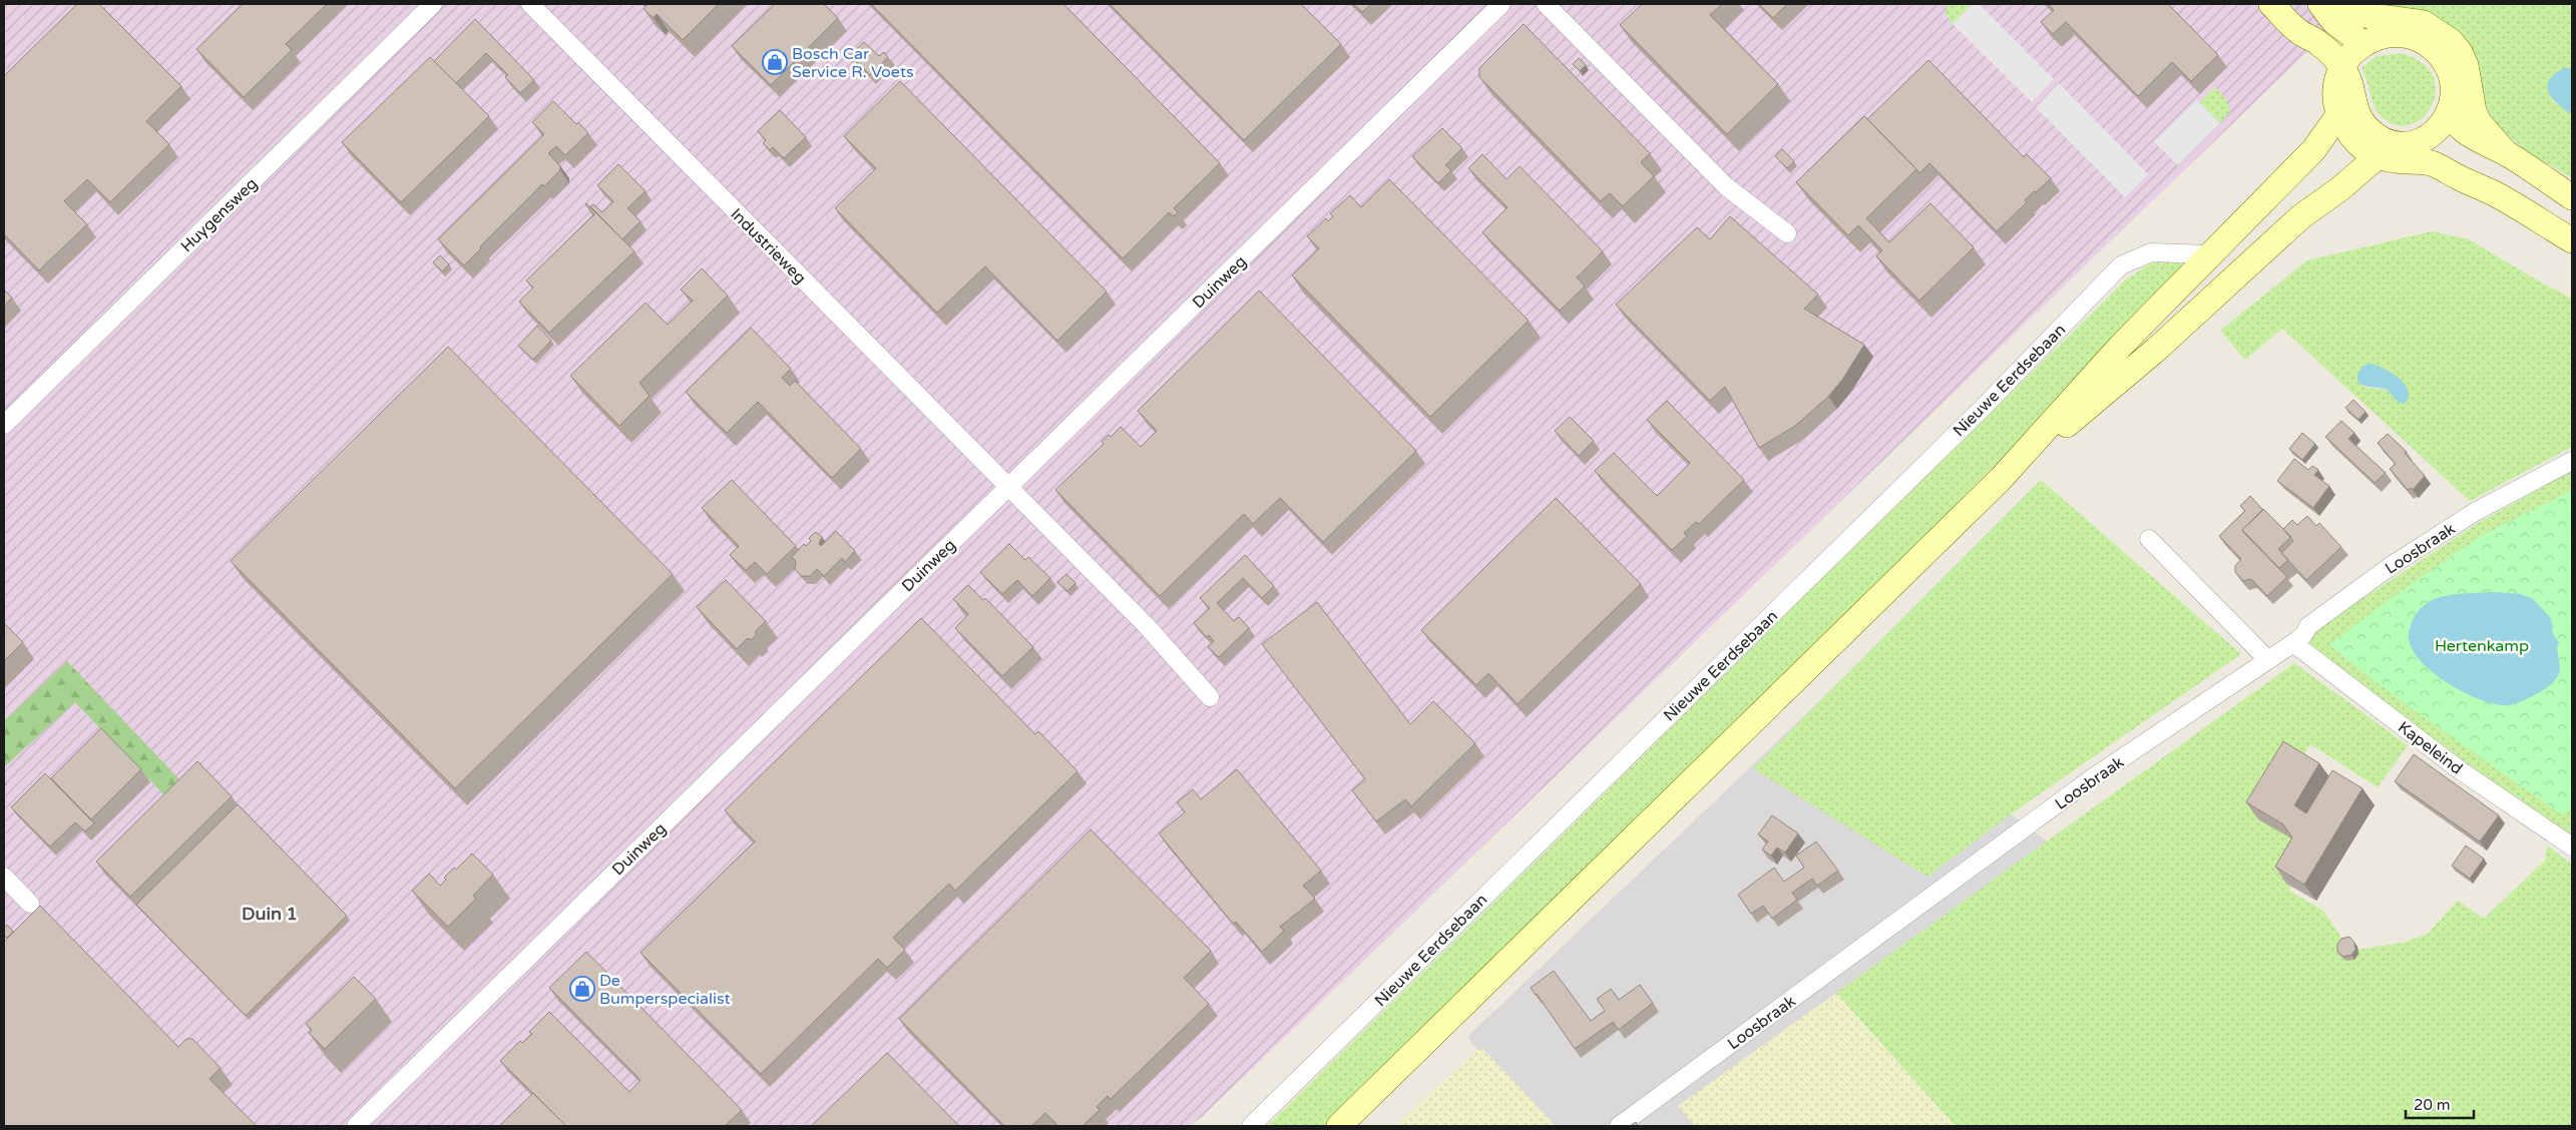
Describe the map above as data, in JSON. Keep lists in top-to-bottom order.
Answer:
{
  "streets": {
    "street": [
      "Huygensweg",
      "Industrieweg",
      "Duinweg",
      "Nieuwe Eerdsebaan",
      "Loosbraak",
      "Kapeleind"
    ]
  },
  "crossings": [
    ["Industrieweg", "Duinweg"],
    ["Loosbraak", "Kapeleind"]
  ],
  "districts": ["Duin 1"],
  "parks": ["Hertenkamp"],
  "places": {
    "shop": ["Bosch Car Service R. Voets", "De Bumperspecialist"]
  },
  "scale_bar": "20 m"
}
